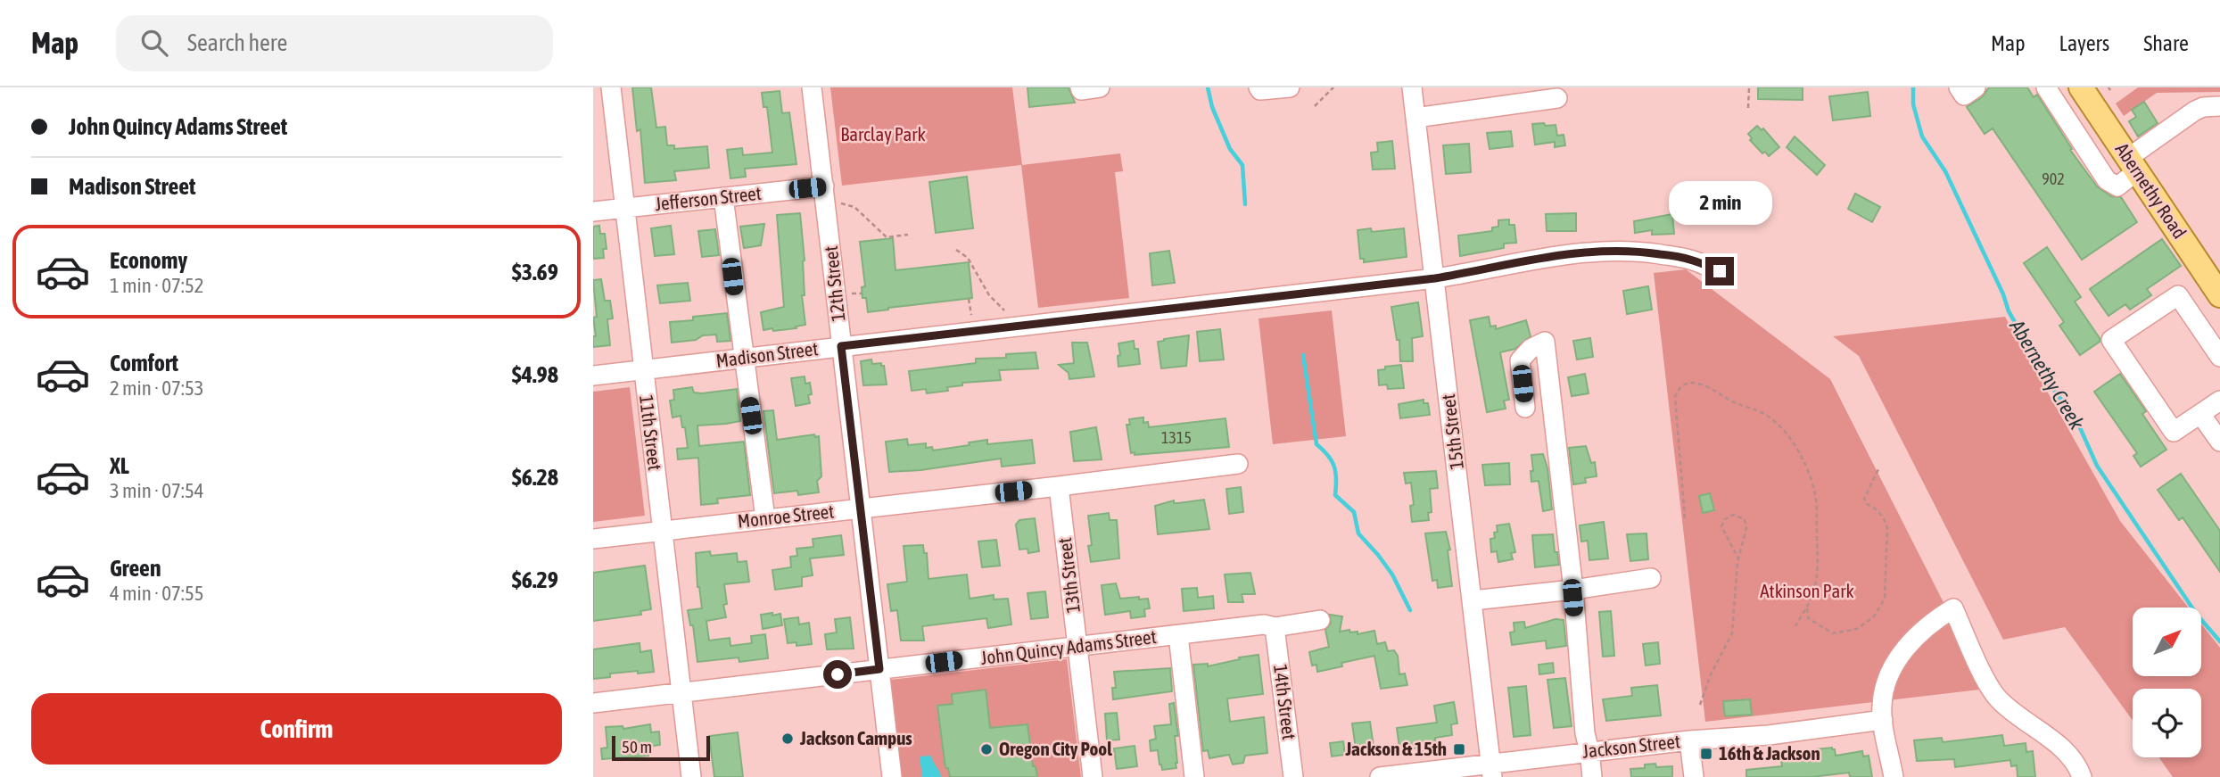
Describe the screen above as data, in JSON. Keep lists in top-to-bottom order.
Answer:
{
  "streets": {
    "main road": ["Abernethy Road"],
    "street": [
      "Jefferson Street",
      "12th Street",
      "Madison Street",
      "15th Street",
      "11th Street",
      "Monroe Street",
      "13th Street",
      "John Quincy Adams Street",
      "14th Street",
      "Jackson Street"
    ]
  },
  "crossings": [
    ["Jefferson Street", "12th Street"],
    ["Jefferson Street", "11th Street"],
    ["12th Street", "Madison Street"],
    ["12th Street", "Monroe Street"],
    ["12th Street", "John Quincy Adams Street"],
    ["Madison Street", "15th Street"],
    ["Madison Street", "11th Street"],
    ["15th Street", "Jackson Street"],
    ["11th Street", "Monroe Street"],
    ["11th Street", "John Quincy Adams Street"],
    ["Monroe Street", "13th Street"],
    ["13th Street", "John Quincy Adams Street"],
    ["John Quincy Adams Street", "14th Street"]
  ],
  "water": ["Abernethy Creek"],
  "parks": ["Barclay Park", "Atkinson Park"],
  "places": {
    "other": ["Jackson Campus", "Oregon City Pool"],
    "transit": ["Jackson & 15th", "16th & Jackson"]
  },
  "house_numbers": ["902", "1315"],
  "scale_bar": "50 m",
  "north": "top right",
  "page": {
    "header": "Map",
    "search": "Search here",
    "nav": ["Map", "Layers", "Share"],
    "banner": ["John Quincy Adams Street", "Madison Street"],
    "bubble": "2 min",
    "list": [
      {
        "name": "Economy",
        "note": "1 min · 07:52",
        "value": "$3.69"
      },
      {
        "name": "Comfort",
        "note": "2 min · 07:53",
        "value": "$4.98"
      },
      {
        "name": "XL",
        "note": "3 min · 07:54",
        "value": "$6.28"
      },
      {
        "name": "Green",
        "note": "4 min · 07:55",
        "value": "$6.29"
      }
    ],
    "buttons": "Confirm",
    "scale": "50 m"
  }
}
